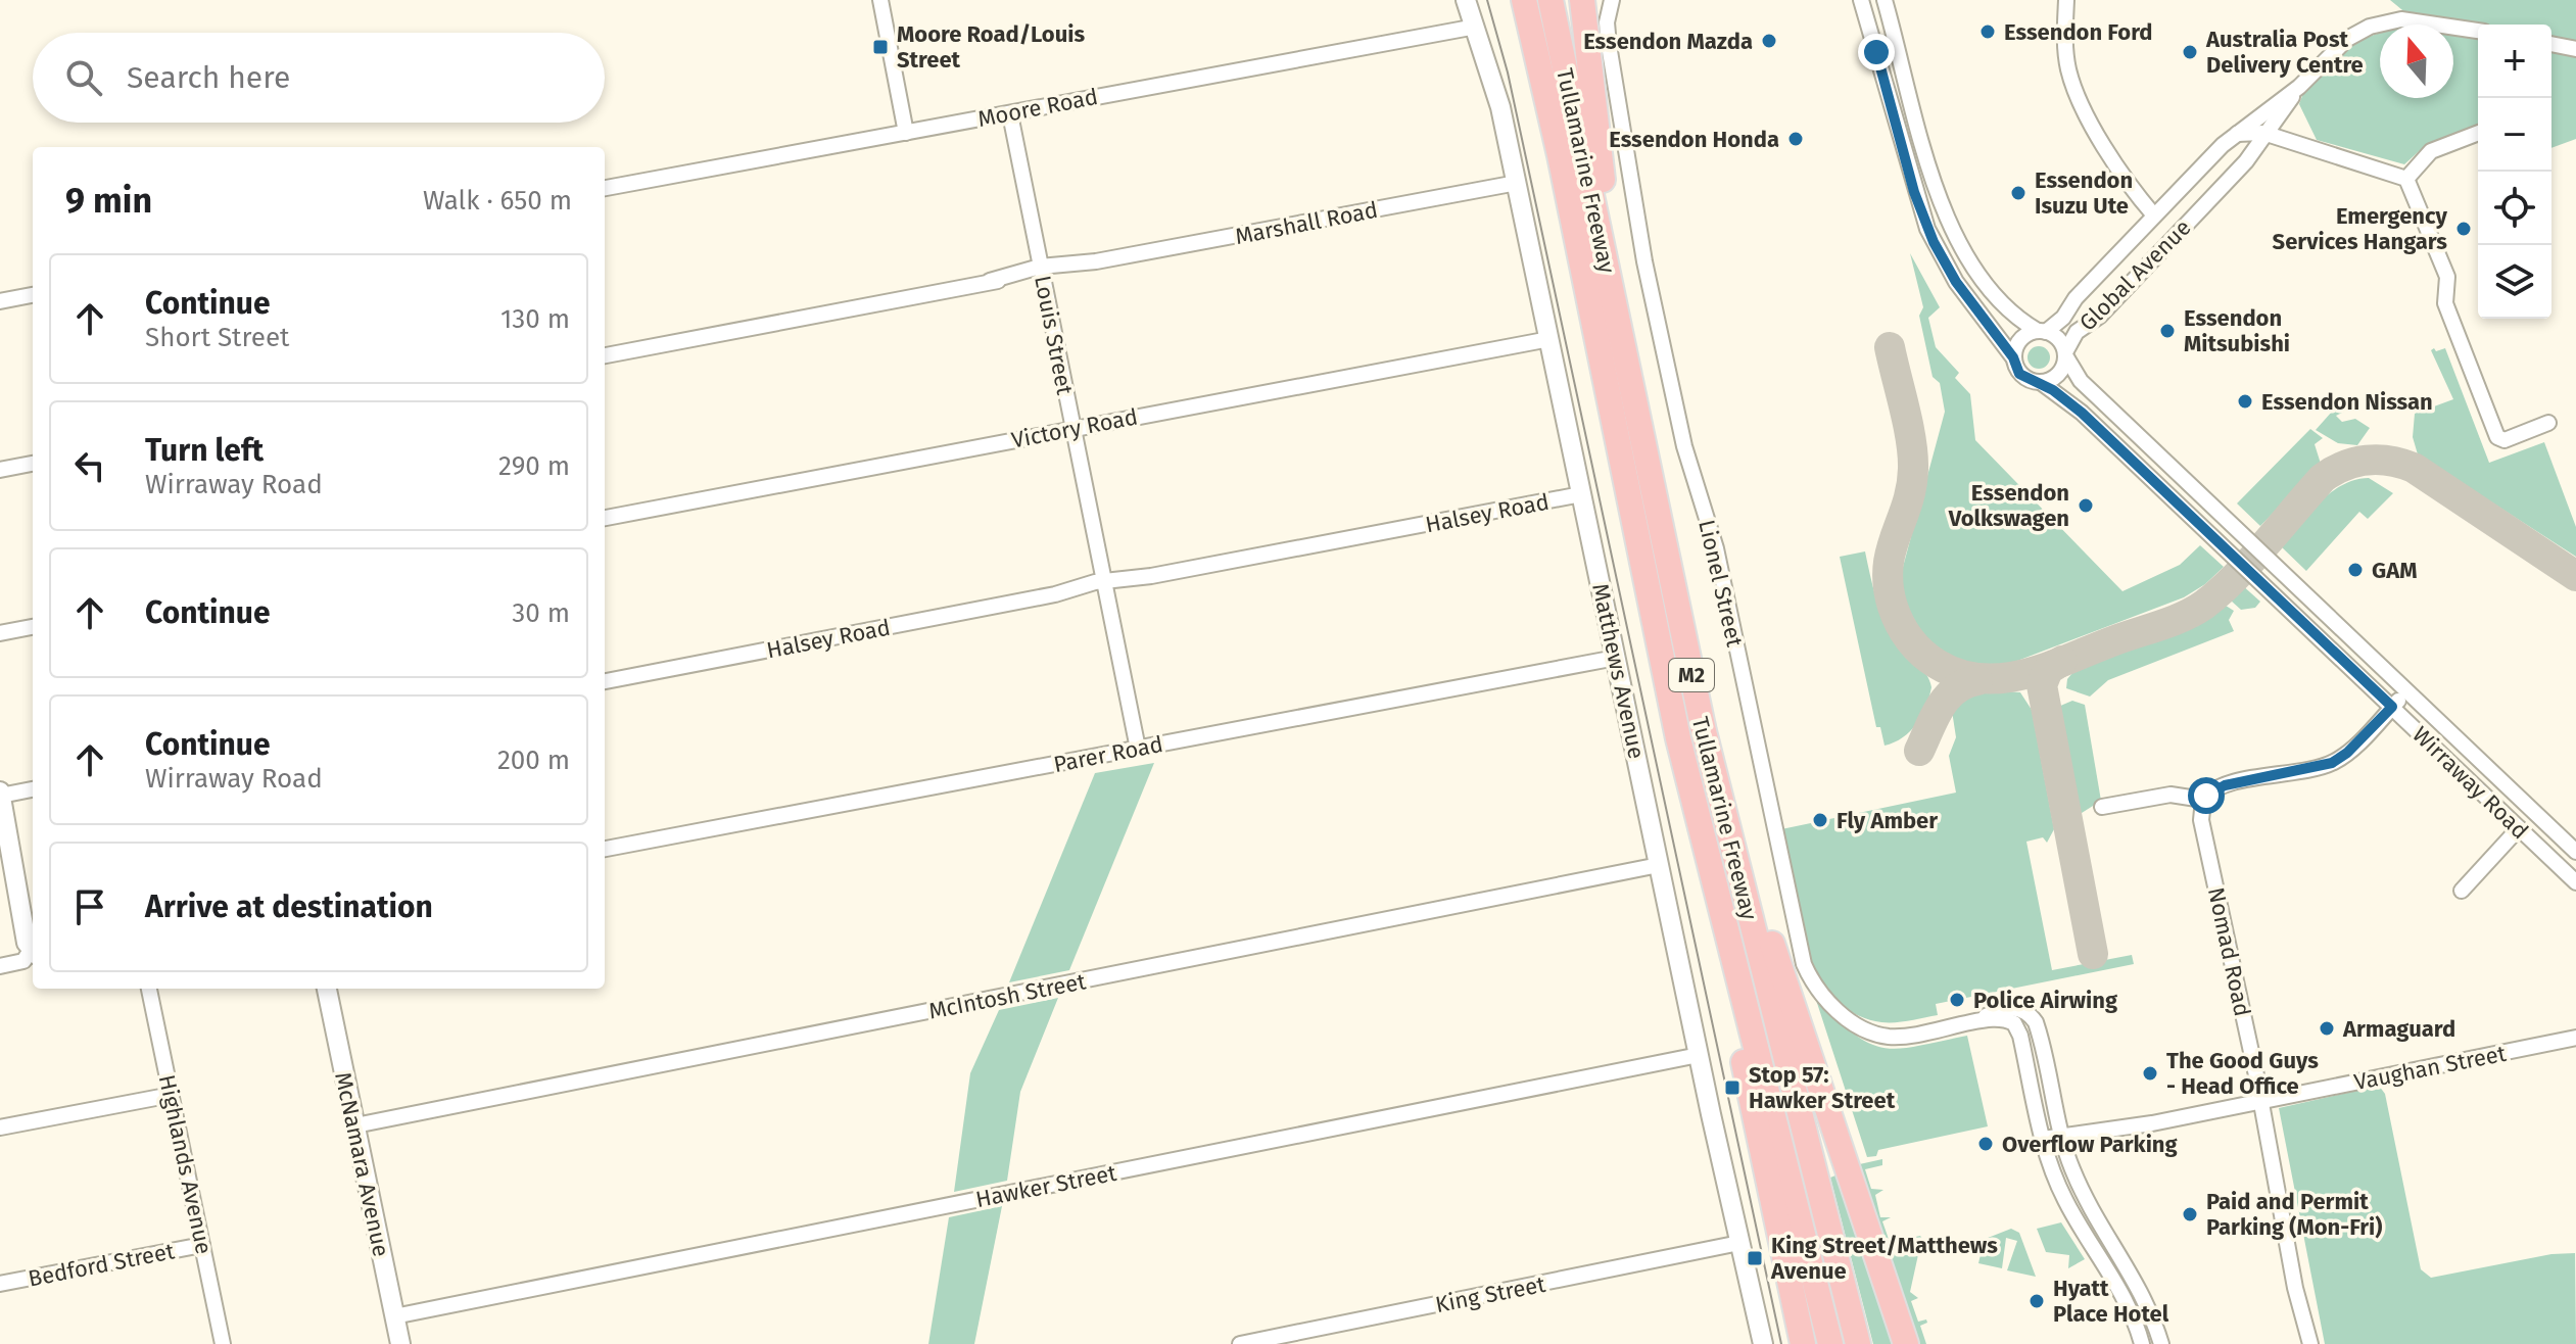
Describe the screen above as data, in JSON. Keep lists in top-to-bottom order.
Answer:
{
  "streets": {
    "highway": ["Tullamarine Freeway", "M2"],
    "main road": ["Matthews Avenue", "McNamara Avenue"],
    "street": [
      "Moore Road",
      "Marshall Road",
      "Global Avenue",
      "Louis Street",
      "Victory Road",
      "Halsey Road",
      "Lionel Street",
      "Parer Road",
      "Wirraway Road",
      "Nomad Road",
      "McIntosh Street",
      "Vaughan Street",
      "Highlands Avenue",
      "Hawker Street",
      "Bedford Street",
      "King Street"
    ]
  },
  "crossings": [
    ["Moore Road", "Louis Street"],
    ["Moore Road", "Matthews Avenue"],
    ["Marshall Road", "Louis Street"],
    ["Marshall Road", "Matthews Avenue"],
    ["Global Avenue", "Wirraway Road"],
    ["Louis Street", "Victory Road"],
    ["Louis Street", "Halsey Road"],
    ["Louis Street", "Parer Road"],
    ["Victory Road", "Matthews Avenue"],
    ["Halsey Road", "Matthews Avenue"],
    ["Lionel Street", "Vaughan Street"],
    ["Matthews Avenue", "Parer Road"],
    ["Matthews Avenue", "McIntosh Street"],
    ["Matthews Avenue", "Hawker Street"],
    ["Matthews Avenue", "King Street"],
    ["Nomad Road", "Vaughan Street"],
    ["McIntosh Street", "McNamara Avenue"],
    ["Highlands Avenue", "Bedford Street"],
    ["McNamara Avenue", "Hawker Street"]
  ],
  "places": {
    "other": [
      "Essendon Ford",
      "Essendon Mazda",
      "Australia Post Delivery Centre",
      "Essendon Honda",
      "Essendon Isuzu Ute",
      "Emergency Services Hangars",
      "Essendon Mitsubishi",
      "Essendon Nissan",
      "Essendon Volkswagen",
      "GAM",
      "Fly Amber",
      "Police Airwing",
      "Armaguard",
      "The Good Guys - Head Office",
      "Overflow Parking",
      "Paid and Permit Parking (Mon-Fri)",
      "Hyatt Place Hotel"
    ],
    "transit": ["Moore Road/Louis Street", "Stop 57: Hawker Street", "King Street/Matthews Avenue"]
  },
  "north": "top",
  "page": {
    "map_buttons": ["+", "−"],
    "search": "Search here",
    "heading": ["9 min", "Walk · 650 m"],
    "list": [
      ["Continue", "Short Street", "130 m"],
      ["Turn left", "Wirraway Road", "290 m"],
      ["Continue", "30 m"],
      ["Continue", "Wirraway Road", "200 m"],
      "Arrive at destination"
    ]
  }
}
